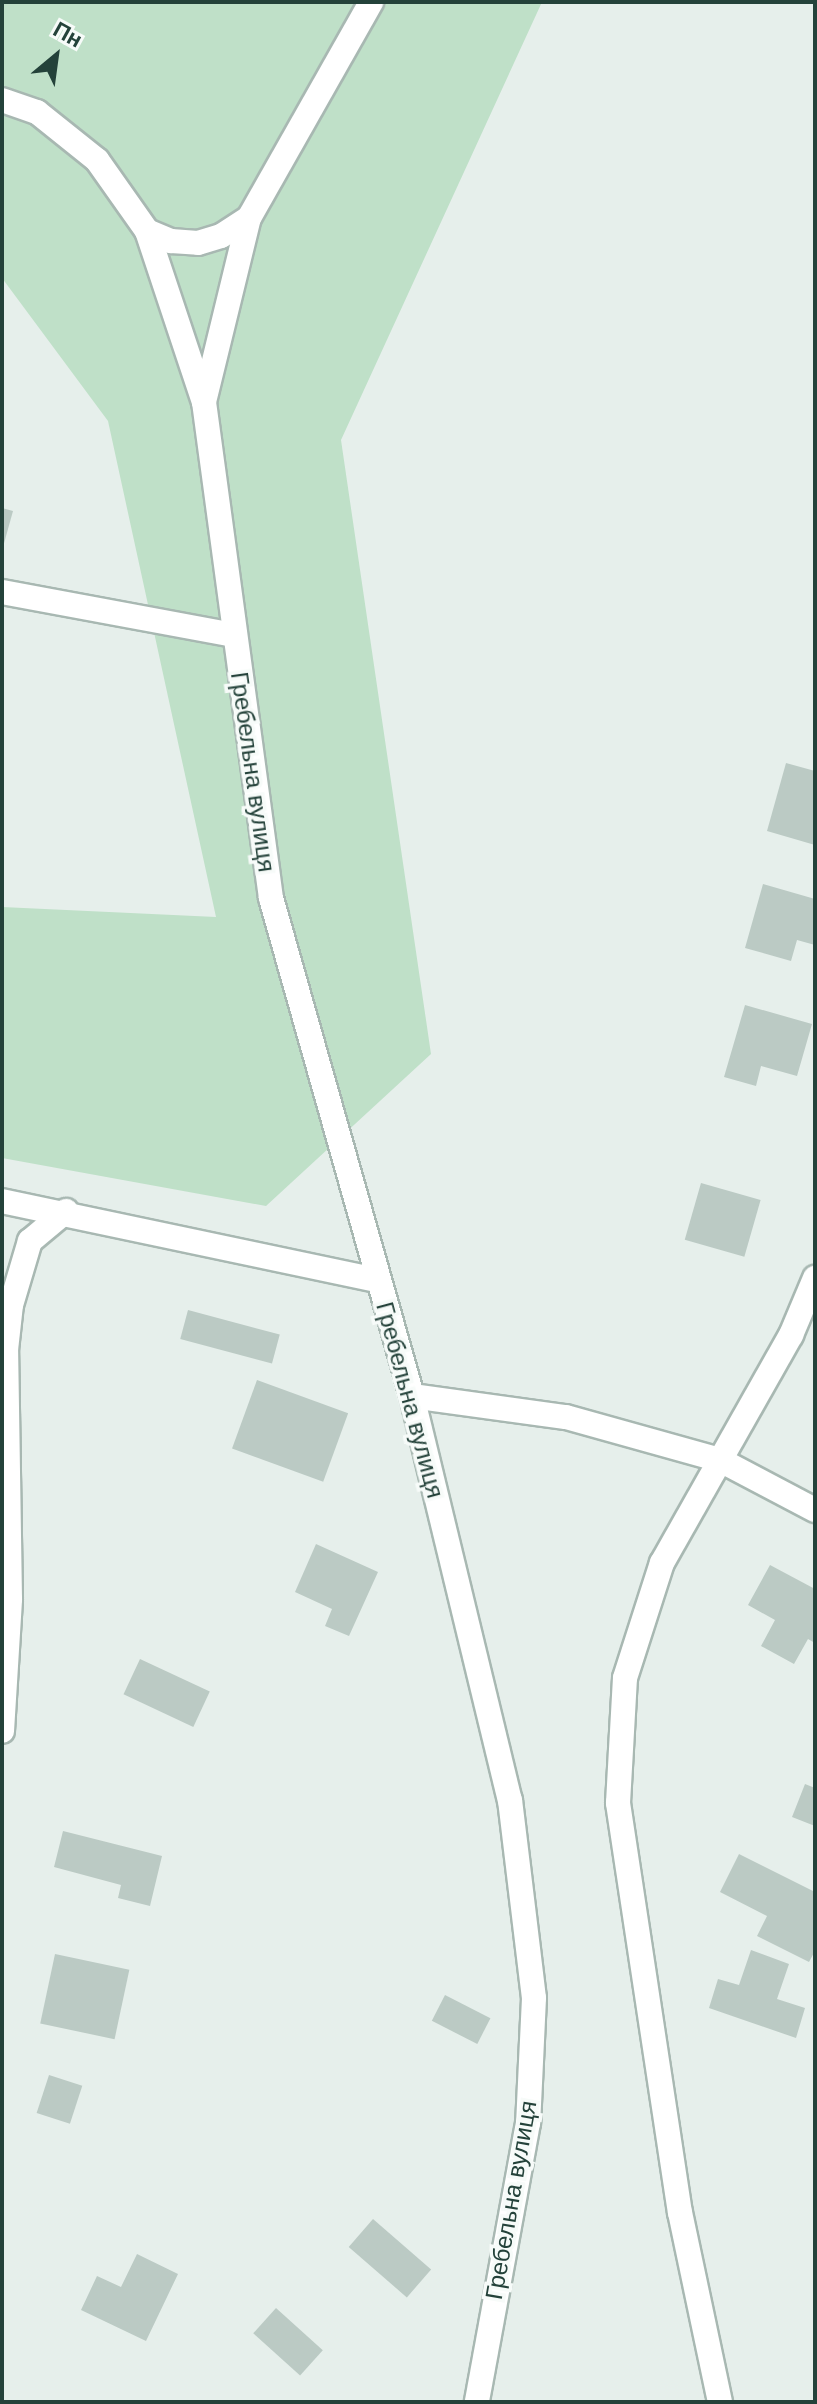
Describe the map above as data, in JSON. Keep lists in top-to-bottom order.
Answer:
{
  "streets": {
    "street": ["Гребельна вулиця"]
  },
  "north": "top right"
}
